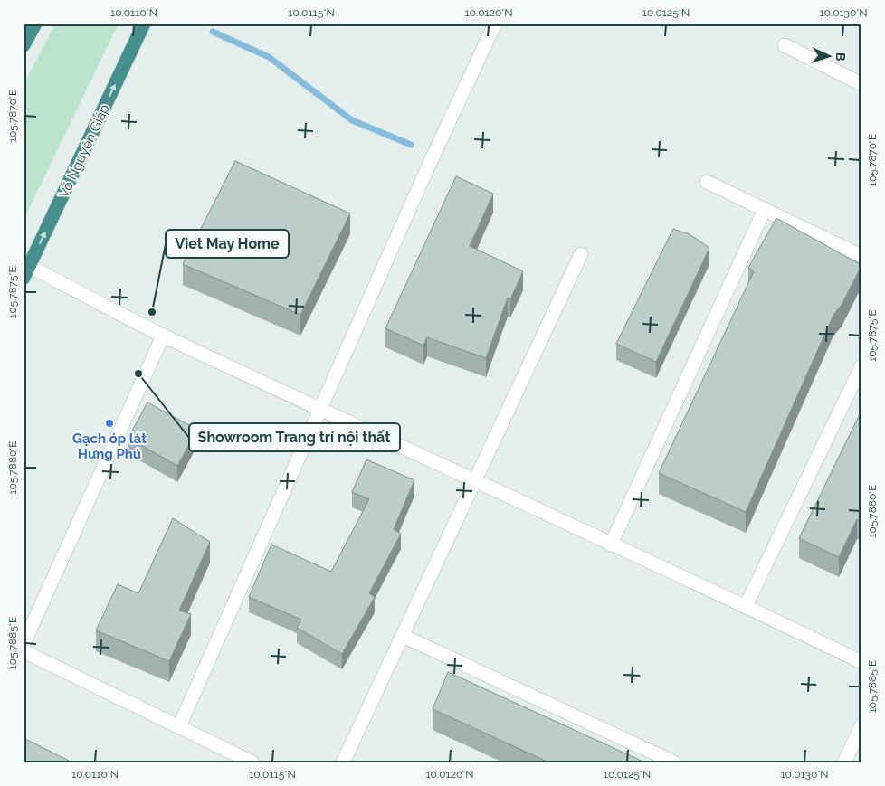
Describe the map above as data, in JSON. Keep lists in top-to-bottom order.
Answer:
{
  "streets": {
    "highway": ["Võ Nguyên Giáp"]
  },
  "one_way": ["Võ Nguyên Giáp"],
  "places": ["Viet May Home", "Showroom Trang trí nội thất", "Gạch óp lát Hưng Phú"],
  "north": "right",
  "coordinates": [
    "10.0110°N",
    "10.0115°N",
    "10.0120°N",
    "10.0125°N",
    "10.0130°N",
    "105.7870°E",
    "105.7875°E",
    "105.7880°E",
    "105.7885°E"
  ]
}
